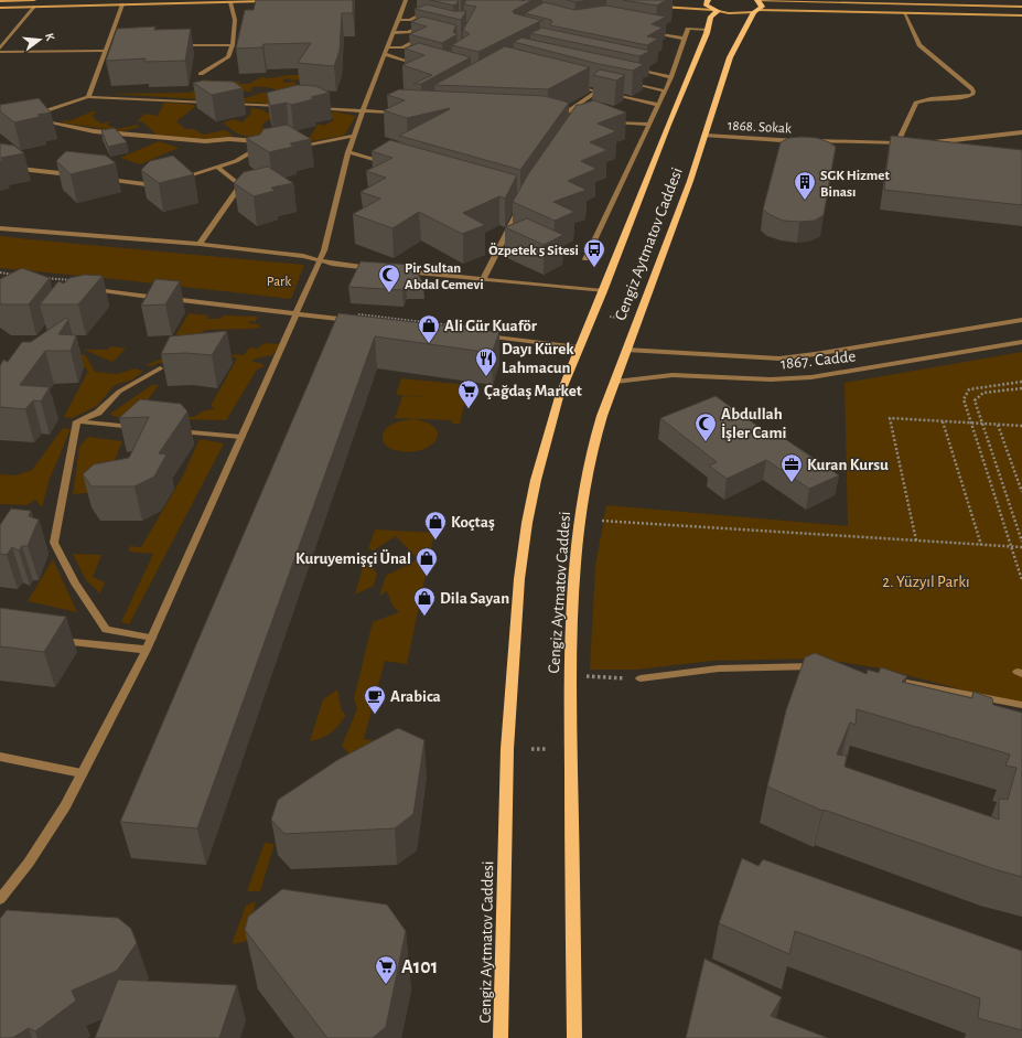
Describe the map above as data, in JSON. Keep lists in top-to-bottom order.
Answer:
{
  "streets": {
    "main road": ["Cengiz Aytmatov Caddesi"],
    "street": ["1868. Sokak", "1867. Cadde"]
  },
  "crossings": [
    ["1868. Sokak", "Cengiz Aytmatov Caddesi"],
    ["Cengiz Aytmatov Caddesi", "1867. Cadde"]
  ],
  "parks": ["Park", "2. Yüzyıl Parkı"],
  "places": {
    "building": ["SGK Hizmet Binası"],
    "bus stop": ["Özpetek 5 Sitesi"],
    "mosque": ["Pir Sultan Abdal Cemevi", "Abdullah İşler Cami"],
    "shop": [
      "Ali Gür Kuaför",
      "Koçtaş",
      "Kuruyemişçi Ünal",
      "Dila Sayan"
    ],
    "restaurant": ["Dayı Kürek Lahmacun"],
    "supermarket": ["Çağdaş Market", "A101"],
    "office": ["Kuran Kursu"],
    "cafe": ["Arabica"]
  },
  "north": "right"
}
